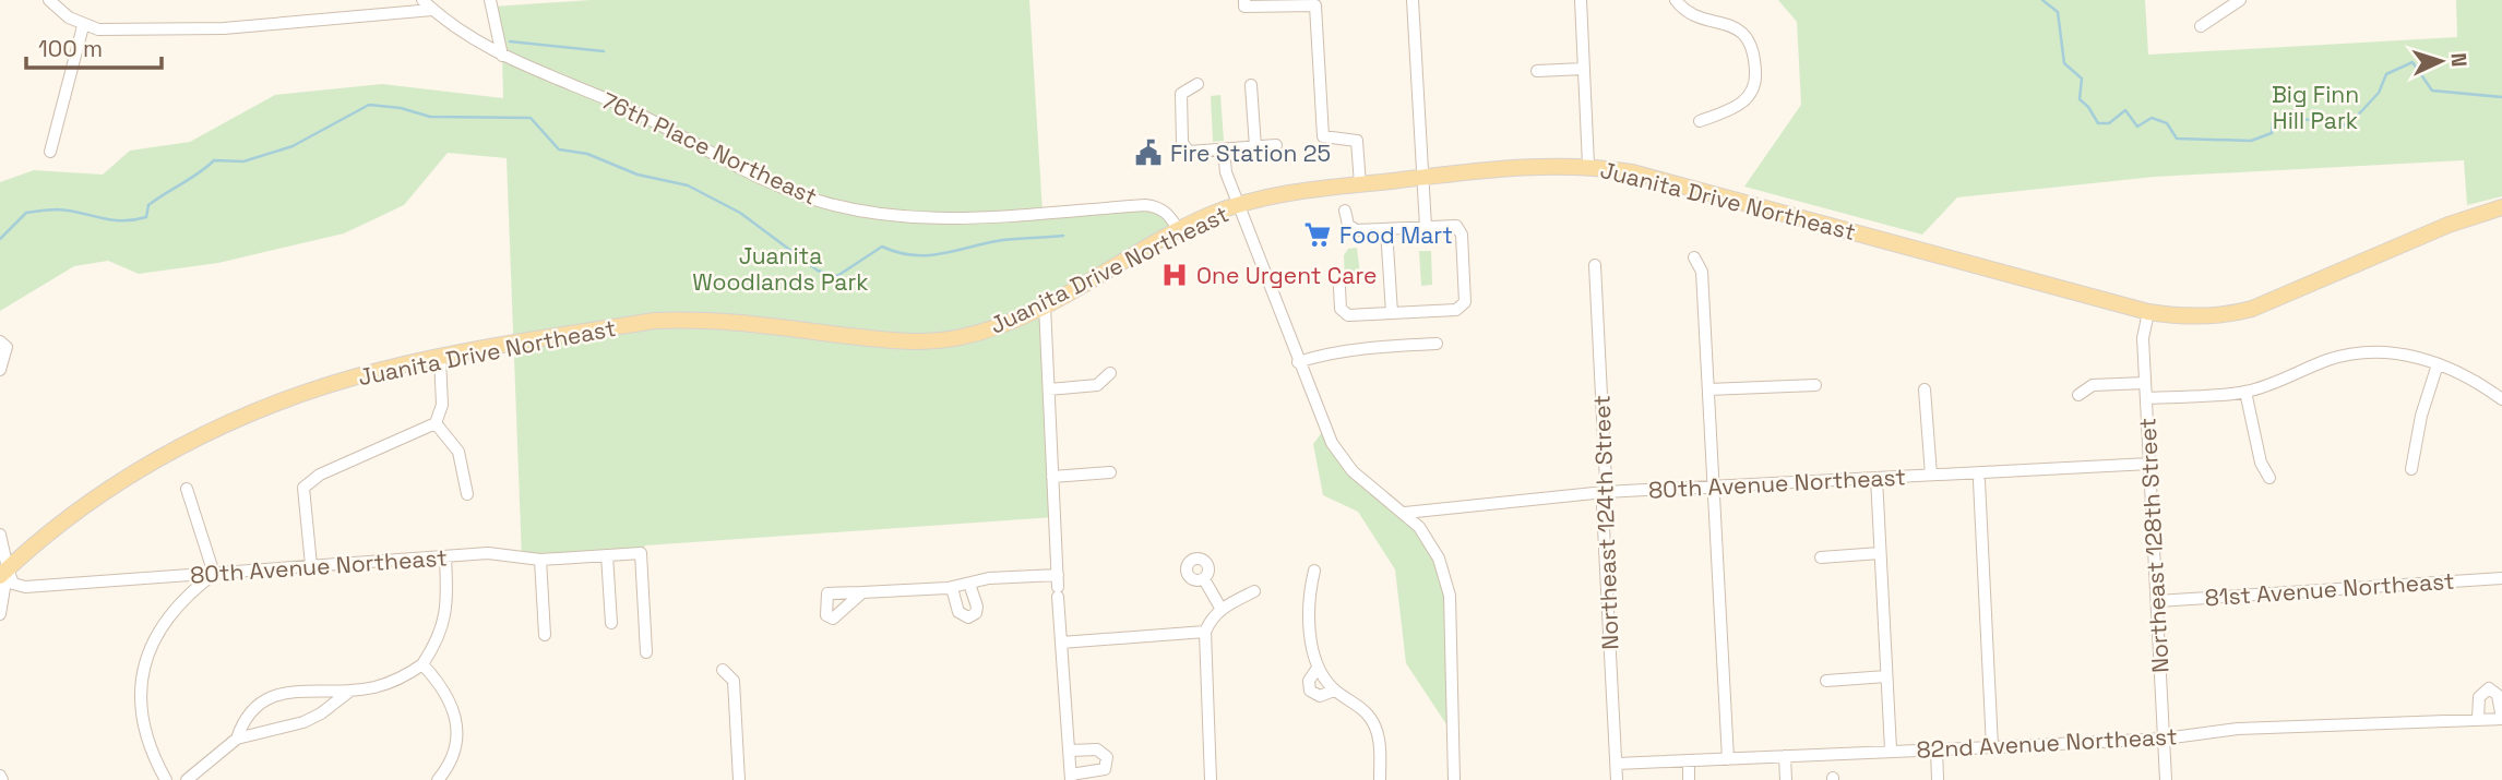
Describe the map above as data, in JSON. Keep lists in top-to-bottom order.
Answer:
{
  "streets": {
    "main road": ["Juanita Drive Northeast"],
    "street": [
      "76th Place Northeast",
      "80th Avenue Northeast",
      "Northeast 124th Street",
      "Northeast 128th Street",
      "81st Avenue Northeast",
      "82nd Avenue Northeast"
    ]
  },
  "crossings": [
    ["76th Place Northeast", "Juanita Drive Northeast"],
    ["Juanita Drive Northeast", "80th Avenue Northeast"],
    ["Juanita Drive Northeast", "Northeast 128th Street"],
    ["80th Avenue Northeast", "Northeast 124th Street"],
    ["80th Avenue Northeast", "Northeast 128th Street"],
    ["Northeast 124th Street", "82nd Avenue Northeast"],
    ["Northeast 128th Street", "81st Avenue Northeast"],
    ["Northeast 128th Street", "82nd Avenue Northeast"]
  ],
  "parks": ["Big Finn Hill Park", "Juanita Woodlands Park"],
  "places": {
    "public building": ["Fire Station 25"],
    "supermarket": ["Food Mart"],
    "hospital": ["One Urgent Care"]
  },
  "scale_bar": "100 m",
  "north": "right"
}
